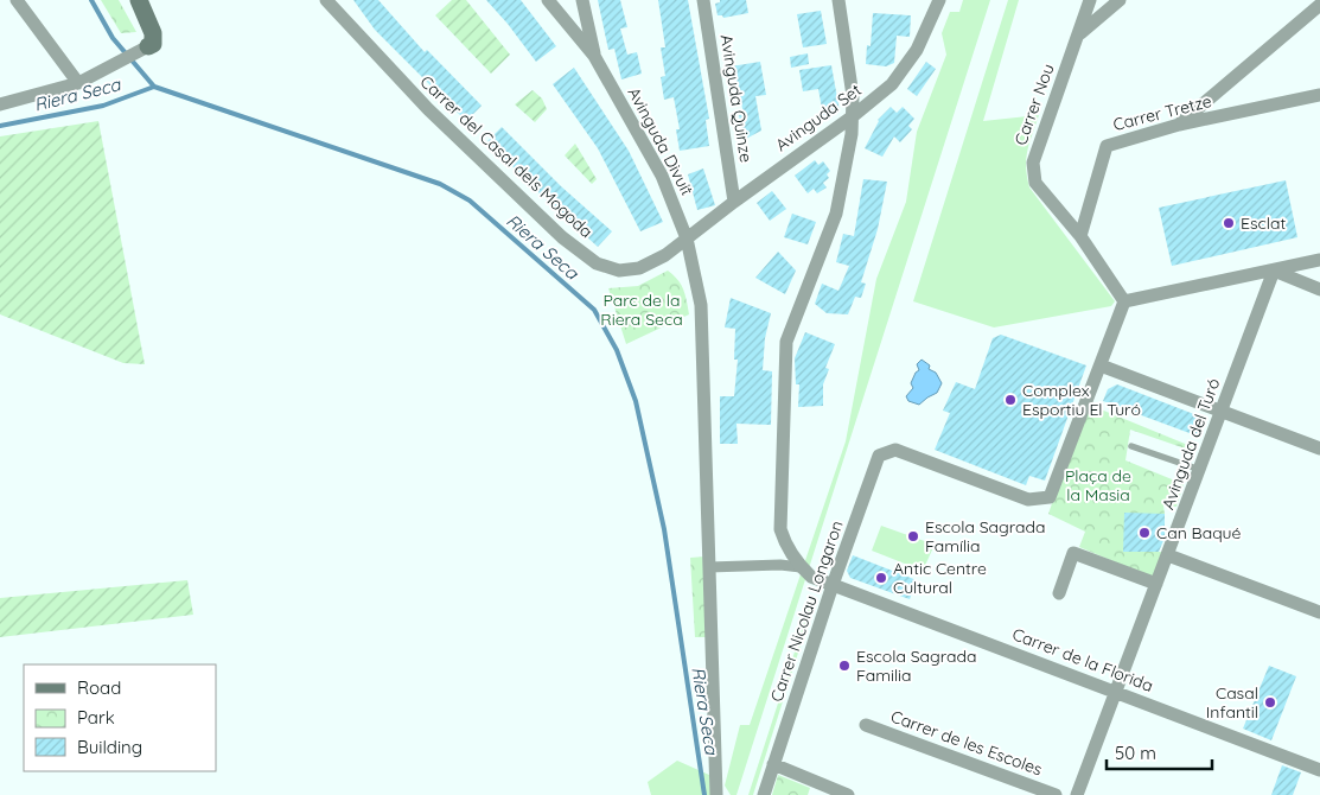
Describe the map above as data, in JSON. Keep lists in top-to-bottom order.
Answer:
{
  "streets": {
    "street": [
      "Avinguda Quinze",
      "Carrer Nou",
      "Carrer Tretze",
      "Avinguda Set",
      "Avinguda Divuit",
      "Carrer del Casal dels Mogoda",
      "Avinguda del Turó",
      "Carrer Nicolau Longaron",
      "Carrer de la Florida",
      "Carrer de les Escoles"
    ]
  },
  "crossings": [
    ["Avinguda Quinze", "Avinguda Set"],
    ["Carrer Nou", "Carrer Tretze"],
    ["Avinguda Set", "Avinguda Divuit"],
    ["Avinguda Set", "Carrer del Casal dels Mogoda"],
    ["Avinguda Divuit", "Carrer del Casal dels Mogoda"],
    ["Avinguda del Turó", "Carrer de la Florida"],
    ["Carrer Nicolau Longaron", "Carrer de la Florida"]
  ],
  "water": ["Riera Seca"],
  "parks": ["Parc de la Riera Seca", "Plaça de la Masia"],
  "places": [
    "Esclat",
    "Complex Esportiu El Turó",
    "Can Baqué",
    "Escola Sagrada Família",
    "Antic Centre Cultural",
    "Escola Sagrada Familia",
    "Casal Infantil"
  ],
  "legend": ["Road", "Park", "Building"],
  "scale_bar": "50 m"
}
